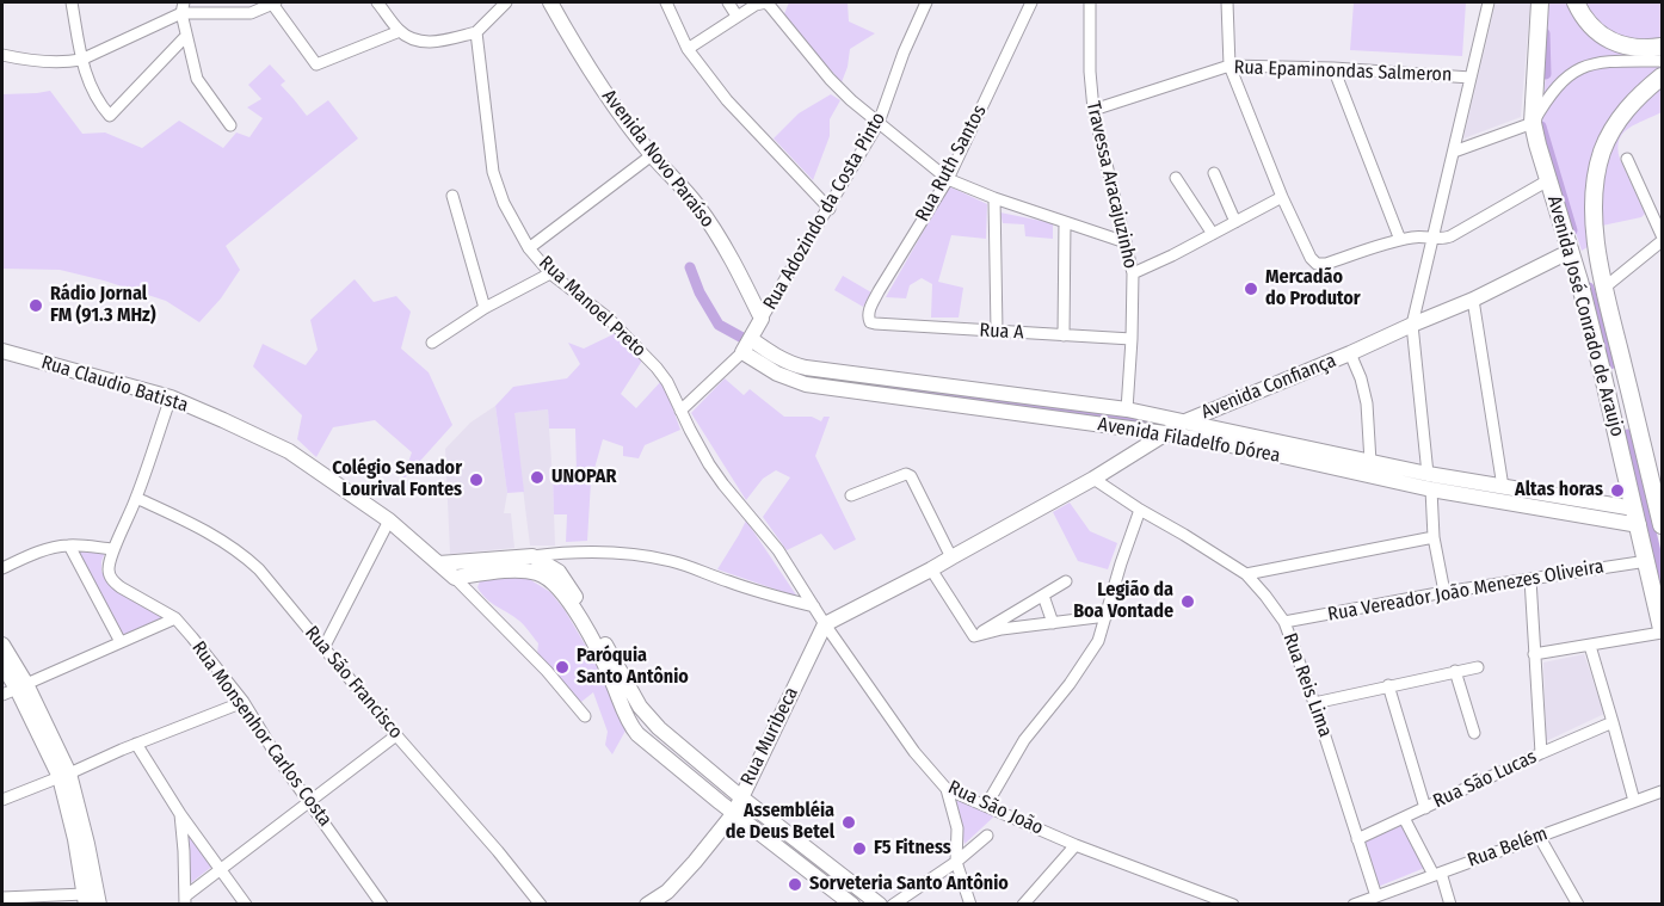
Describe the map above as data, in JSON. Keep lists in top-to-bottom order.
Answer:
{
  "streets": {
    "main road": ["Avenida José Conrado de Araujo"],
    "street": [
      "Rua Epaminondas Salmeron",
      "Avenida Novo Paraíso",
      "Rua Ruth Santos",
      "Travessa Aracajuzinho",
      "Rua Adozindo da Costa Pinto",
      "Rua Manoel Preto",
      "Rua A",
      "Rua Claudio Batista",
      "Avenida Confiança",
      "Avenida Filadelfo Dórea",
      "Rua Vereador João Menezes Oliveira",
      "Rua São Francisco",
      "Rua Reis Lima",
      "Rua Monsenhor Carlos Costa",
      "Rua Muribeca",
      "Rua São Lucas",
      "Rua São João",
      "Rua Belém"
    ]
  },
  "crossings": [
    ["Rua Epaminondas Salmeron", "Travessa Aracajuzinho"],
    ["Avenida Novo Paraíso", "Rua Adozindo da Costa Pinto"],
    ["Rua Ruth Santos", "Rua A"],
    ["Travessa Aracajuzinho", "Rua A"],
    ["Travessa Aracajuzinho", "Avenida Filadelfo Dórea"],
    ["Rua Adozindo da Costa Pinto", "Avenida Filadelfo Dórea"],
    ["Rua Manoel Preto", "Avenida Confiança"],
    ["Rua Manoel Preto", "Rua Muribeca"],
    ["Rua Manoel Preto", "Rua São João"],
    ["Avenida José Conrado de Araujo", "Avenida Confiança"],
    ["Avenida José Conrado de Araujo", "Avenida Filadelfo Dórea"],
    ["Avenida José Conrado de Araujo", "Rua Vereador João Menezes Oliveira"],
    ["Avenida Confiança", "Avenida Filadelfo Dórea"],
    ["Avenida Confiança", "Rua Reis Lima"],
    ["Avenida Confiança", "Rua Muribeca"],
    ["Avenida Confiança", "Rua São João"],
    ["Rua Vereador João Menezes Oliveira", "Rua Reis Lima"],
    ["Rua Reis Lima", "Rua São Lucas"],
    ["Rua Reis Lima", "Rua Belém"],
    ["Rua Muribeca", "Rua São João"]
  ],
  "places": [
    "Mercadão do Produtor",
    "Rádio Jornal FM (91.3 MHz)",
    "UNOPAR",
    "Colégio Senador Lourival Fontes",
    "Altas horas",
    "Legião da Boa Vontade",
    "Paróquia Santo Antônio",
    "Assembléia de Deus Betel",
    "F5 Fitness",
    "Sorveteria Santo Antônio"
  ]
}
